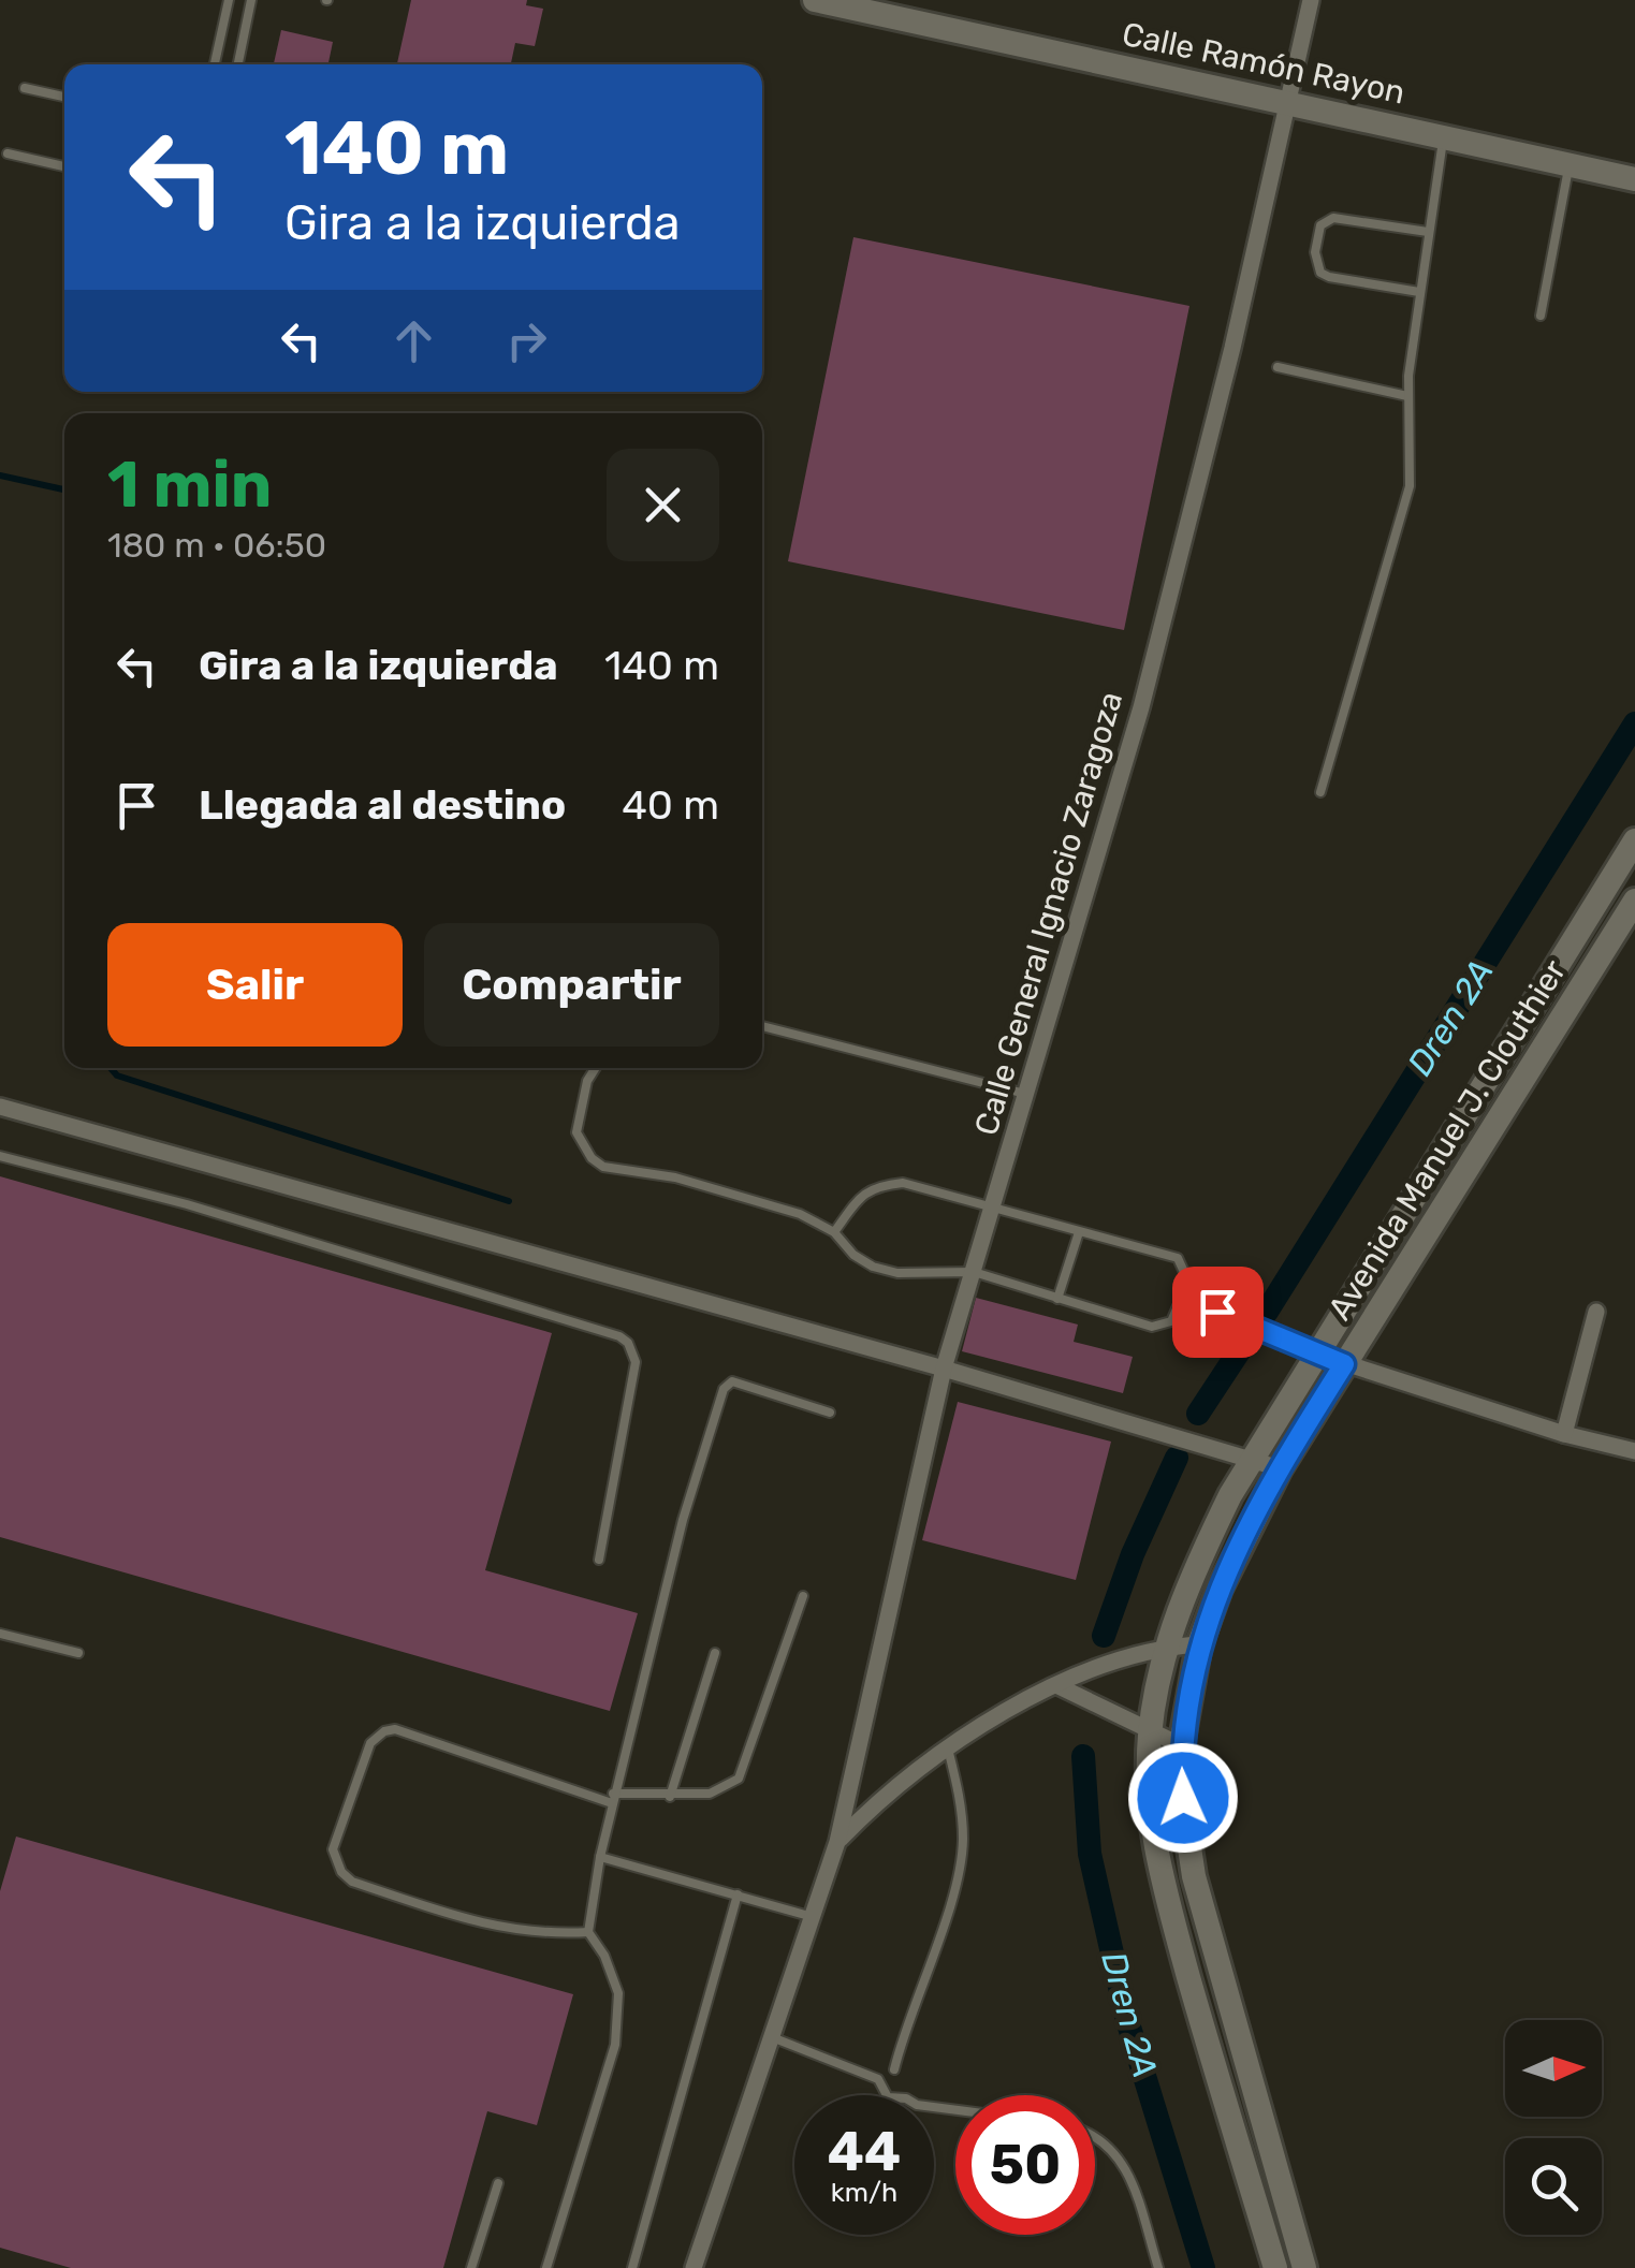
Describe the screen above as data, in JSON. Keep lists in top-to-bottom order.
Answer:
{
  "streets": {
    "main road": ["Calle Ramón Rayon", "Avenida Manuel J. Clouthier"],
    "street": ["Calle General Ignacio Zaragoza"]
  },
  "crossings": [
    ["Calle Ramón Rayon", "Calle General Ignacio Zaragoza"]
  ],
  "water": ["Dren 2A"],
  "north": "right",
  "page": {
    "turn": ["140 m", "Gira a la izquierda"],
    "heading": ["1 min", "180 m · 06:50"],
    "list": [
      {
        "name": "Gira a la izquierda",
        "value": "140 m"
      },
      {
        "name": "Llegada al destino",
        "value": "40 m"
      }
    ],
    "buttons": ["Salir", "Compartir"],
    "speed": "44 km/h",
    "limit": "50"
  }
}
